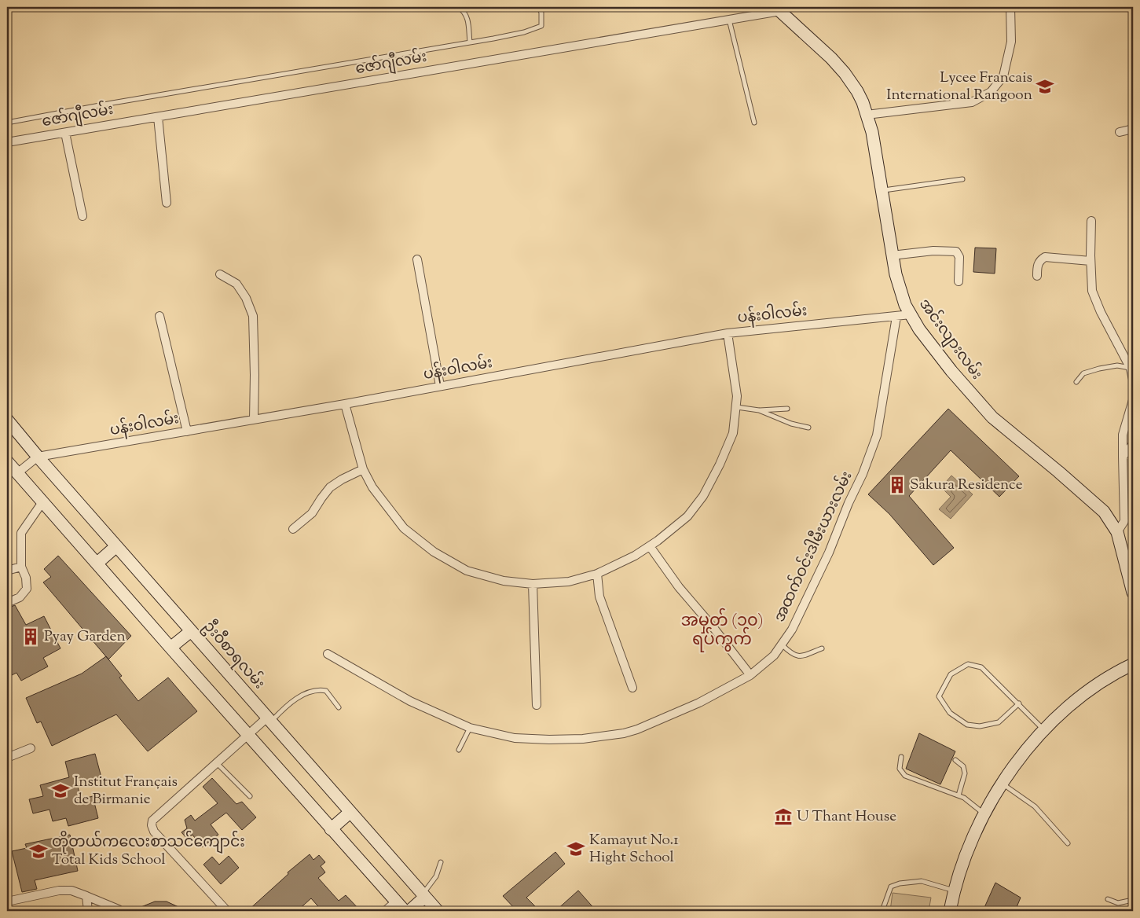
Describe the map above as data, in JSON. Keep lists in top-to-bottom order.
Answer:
{
  "streets": {
    "main road": ["အင်းလျားလမ်း", "ဦးဝီစာရလမ်း"],
    "street": ["ဇော်ဂျီလမ်း", "ပန်းဝါလမ်း", "အထက်ဝင်းဒါမီးယားလမ်း"]
  },
  "crossings": [
    ["ဇော်ဂျီလမ်း", "အင်းလျားလမ်း"],
    ["ပန်းဝါလမ်း", "အင်းလျားလမ်း"],
    ["ပန်းဝါလမ်း", "အထက်ဝင်းဒါမီးယားလမ်း"],
    ["ပန်းဝါလမ်း", "ဦးဝီစာရလမ်း"]
  ],
  "districts": ["အမှတ် (၁၀) ရပ်ကွက်"],
  "places": {
    "school or university": [
      "Lycee Francais International Rangoon",
      "Institut Français de Birmanie",
      "Kamayut No.1 Hight School",
      "တိုတယ်ကလေးစာသင်ကျောင်း Total Kids School"
    ],
    "building": ["Sakura Residence", "Pyay Garden"],
    "museum": ["U Thant House"]
  }
}
